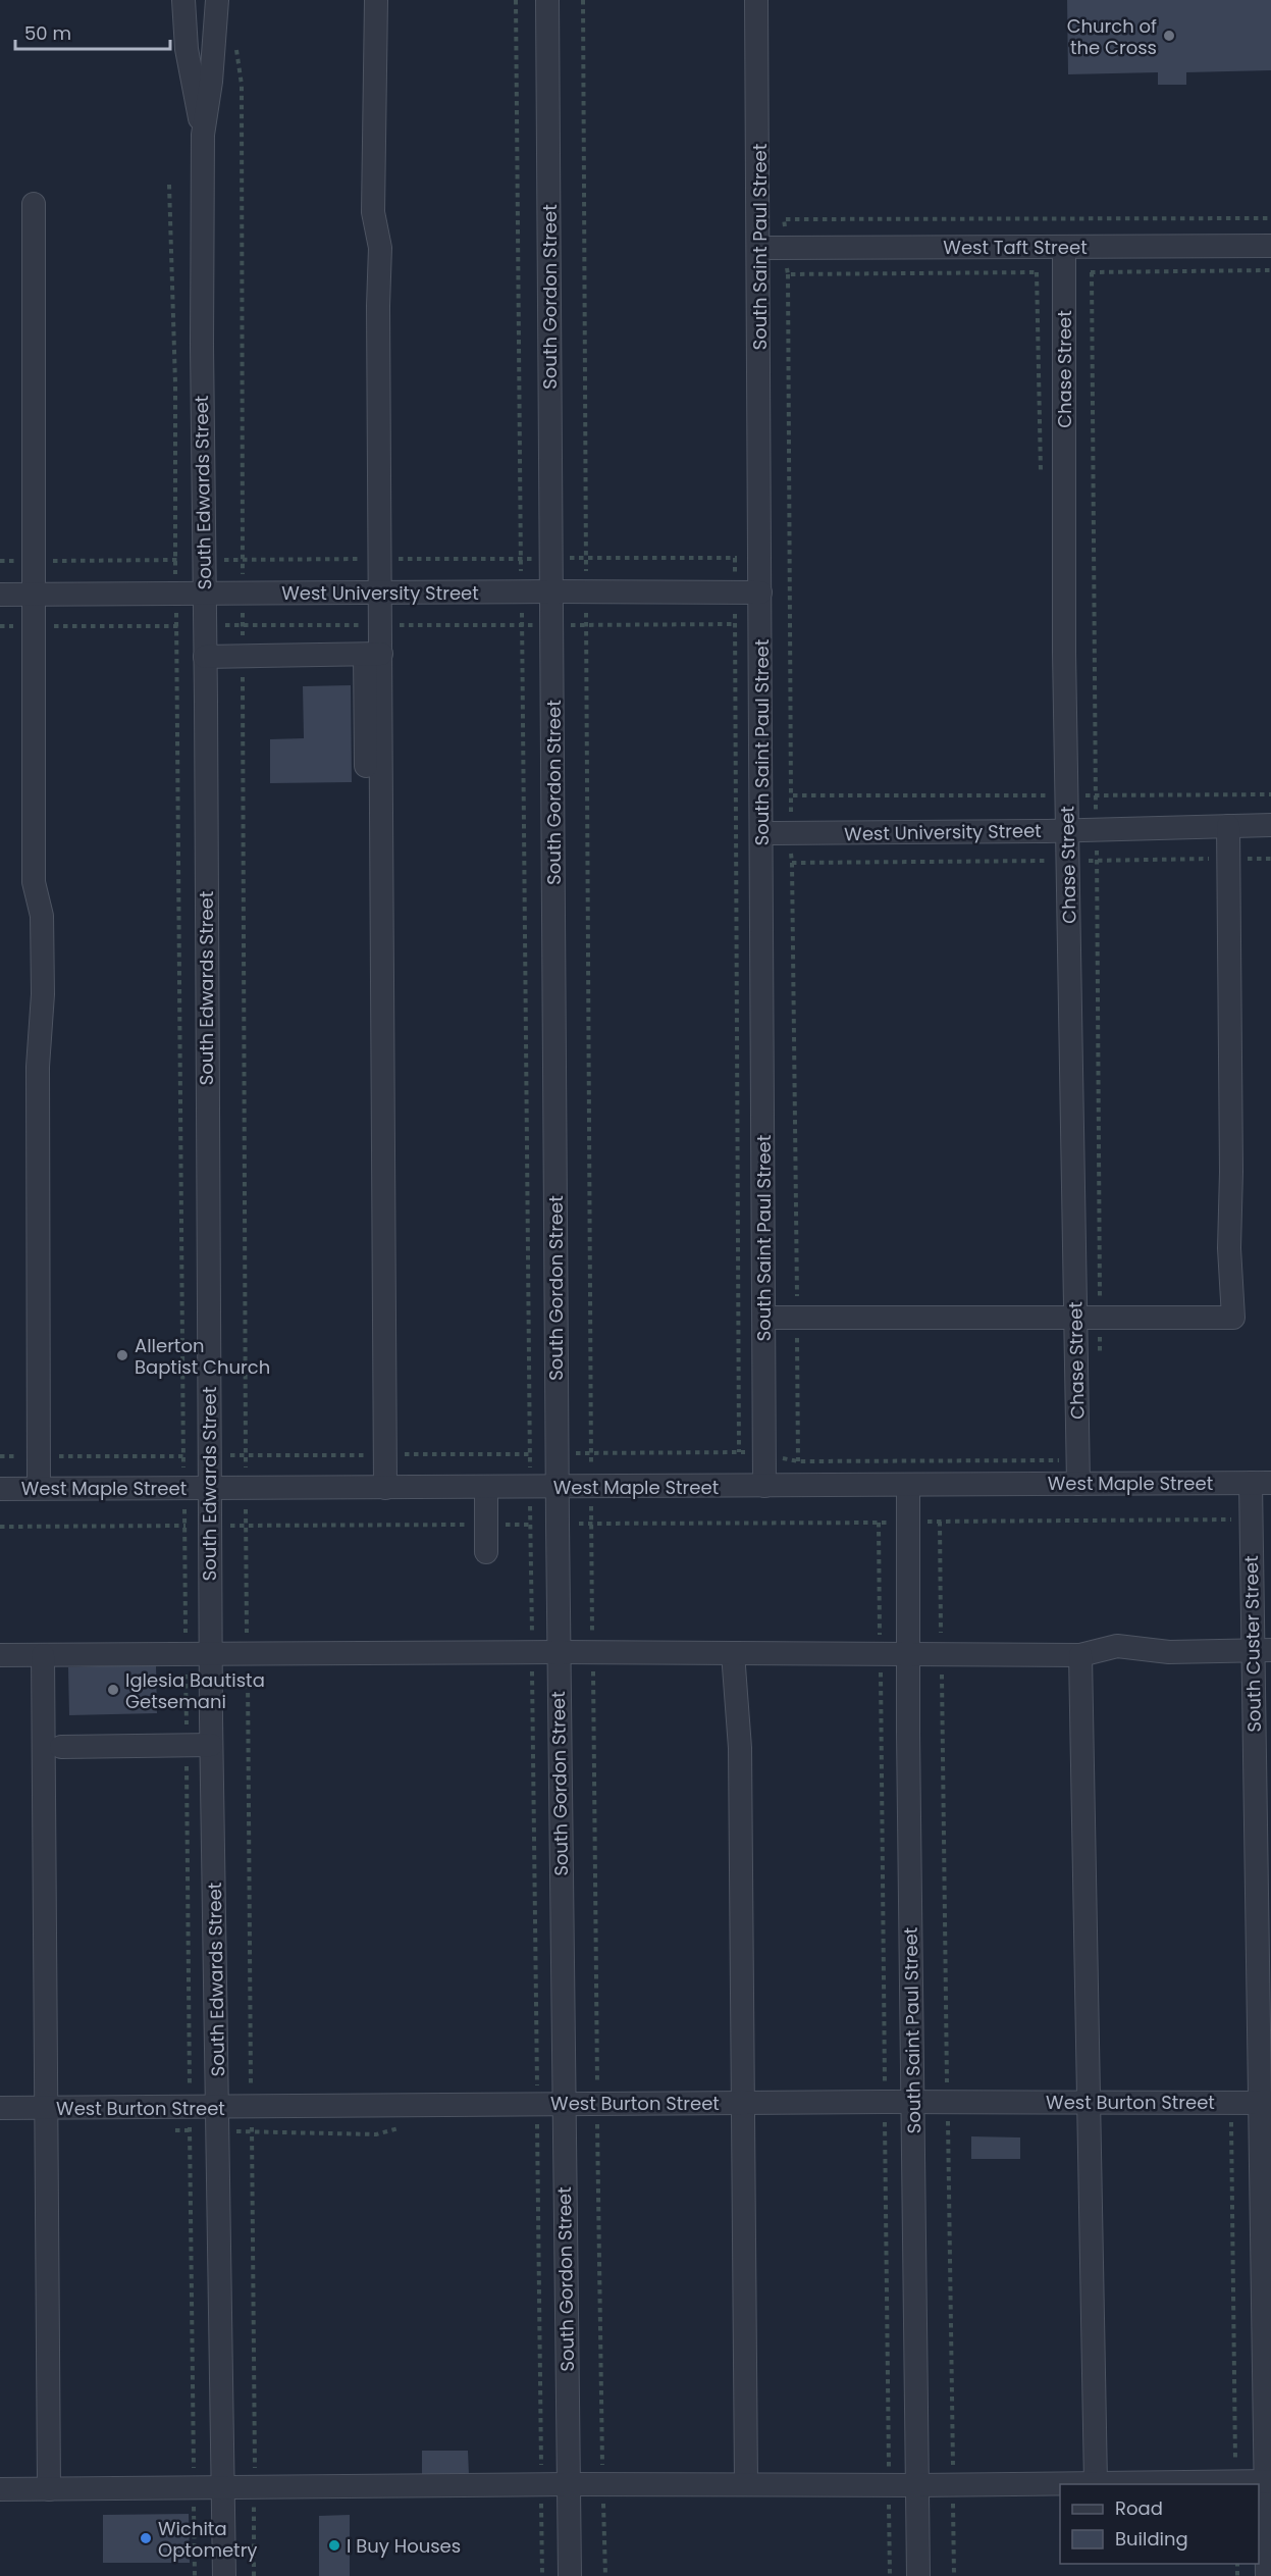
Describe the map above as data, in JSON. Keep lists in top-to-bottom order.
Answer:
{
  "streets": {
    "street": [
      "South Saint Paul Street",
      "West Taft Street",
      "South Gordon Street",
      "Chase Street",
      "South Edwards Street",
      "West University Street",
      "West Maple Street",
      "South Custer Street",
      "West Burton Street"
    ]
  },
  "crossings": [
    ["South Saint Paul Street", "West Taft Street"],
    ["South Saint Paul Street", "West University Street"],
    ["South Saint Paul Street", "West Maple Street"],
    ["South Saint Paul Street", "West Burton Street"],
    ["West Taft Street", "Chase Street"],
    ["South Gordon Street", "West University Street"],
    ["South Gordon Street", "West Maple Street"],
    ["South Gordon Street", "West Burton Street"],
    ["Chase Street", "West University Street"],
    ["Chase Street", "West Maple Street"],
    ["South Edwards Street", "West University Street"],
    ["South Edwards Street", "West Maple Street"],
    ["South Edwards Street", "West Burton Street"],
    ["West Maple Street", "South Custer Street"],
    ["South Custer Street", "West Burton Street"]
  ],
  "places": [
    "Church of the Cross",
    "Allerton Baptist Church",
    "Iglesia Bautista Getsemani",
    "Wichita Optometry",
    "I Buy Houses"
  ],
  "legend": ["Road", "Building"],
  "scale_bar": "50 m"
}
